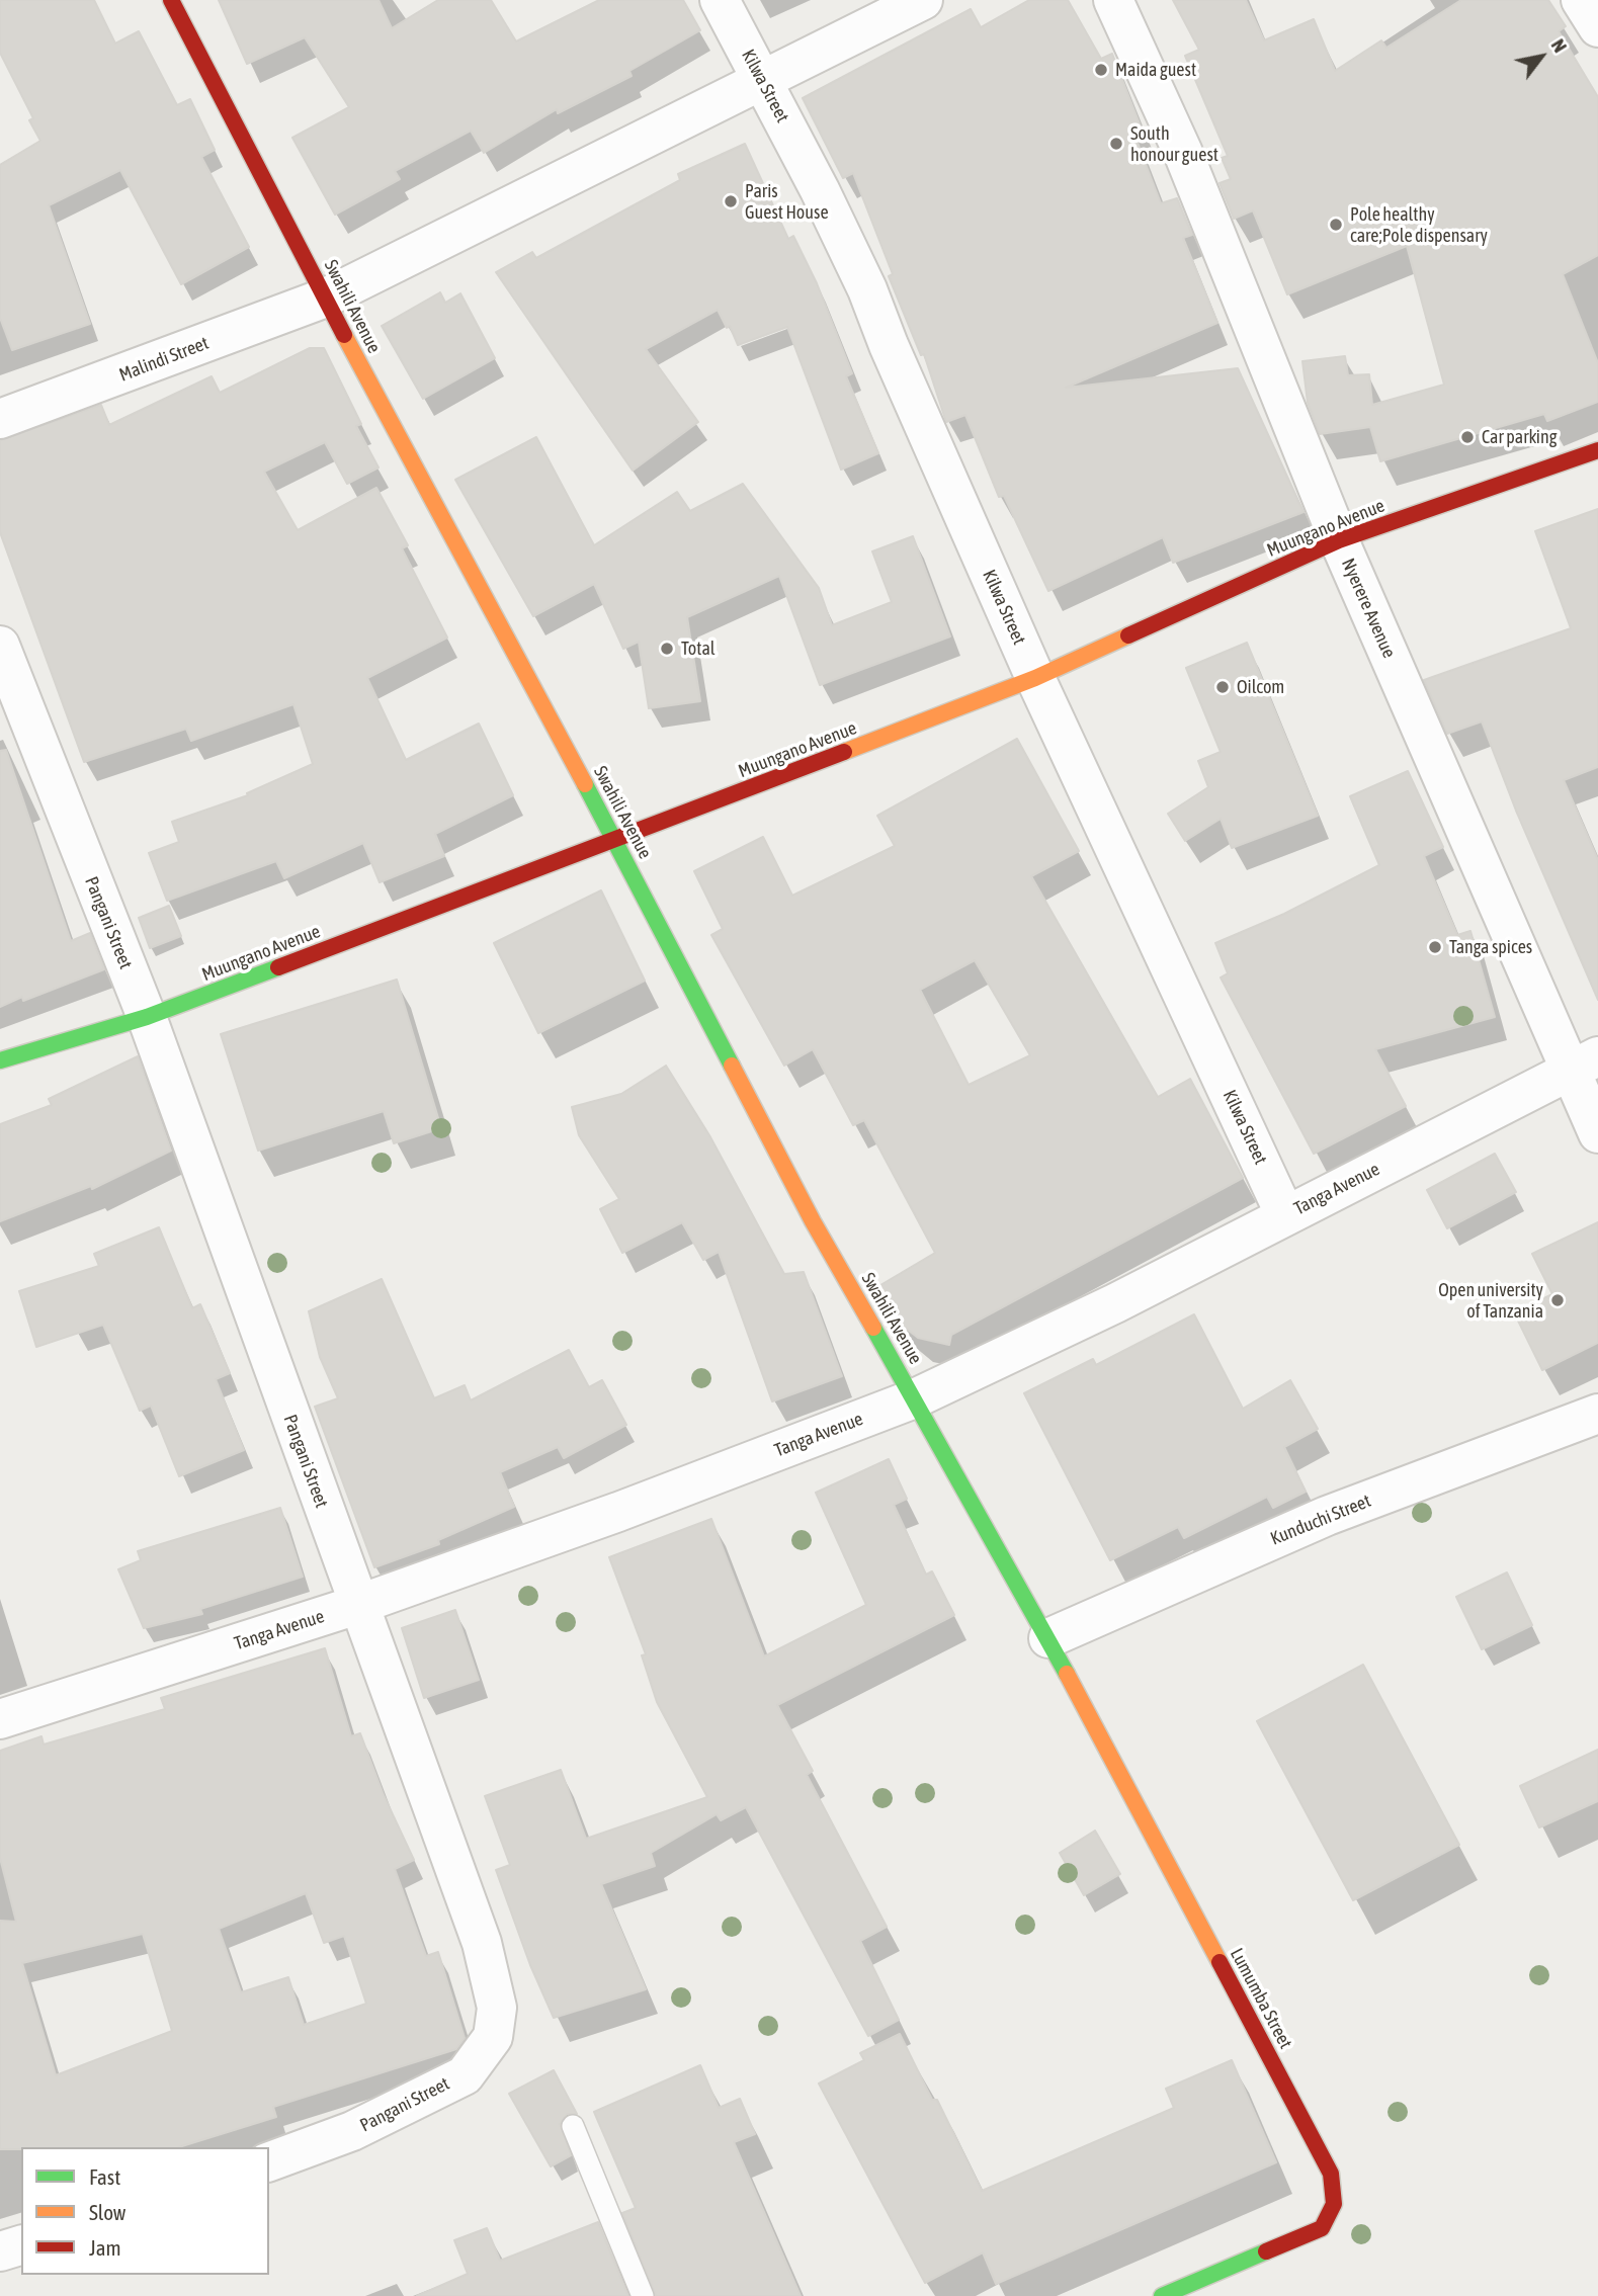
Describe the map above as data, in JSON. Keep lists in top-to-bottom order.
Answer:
{
  "streets": {
    "street": [
      "Kilwa Street",
      "Swahili Avenue",
      "Malindi Street",
      "Muungano Avenue",
      "Nyerere Avenue",
      "Pangani Street",
      "Tanga Avenue",
      "Kunduchi Street",
      "Lumumba Street"
    ]
  },
  "crossings": [
    ["Kilwa Street", "Malindi Street"],
    ["Kilwa Street", "Muungano Avenue"],
    ["Kilwa Street", "Tanga Avenue"],
    ["Swahili Avenue", "Malindi Street"],
    ["Swahili Avenue", "Muungano Avenue"],
    ["Swahili Avenue", "Tanga Avenue"],
    ["Swahili Avenue", "Kunduchi Street"],
    ["Swahili Avenue", "Lumumba Street"],
    ["Muungano Avenue", "Nyerere Avenue"],
    ["Muungano Avenue", "Pangani Street"],
    ["Nyerere Avenue", "Tanga Avenue"],
    ["Pangani Street", "Tanga Avenue"],
    ["Kunduchi Street", "Lumumba Street"]
  ],
  "places": [
    "Maida guest",
    "South honour guest",
    "Paris Guest House",
    "Pole healthy care;Pole dispensary",
    "Car parking",
    "Total",
    "Oilcom",
    "Tanga spices",
    "Open university of Tanzania"
  ],
  "legend": ["Fast", "Slow", "Jam"],
  "north": "top right"
}
